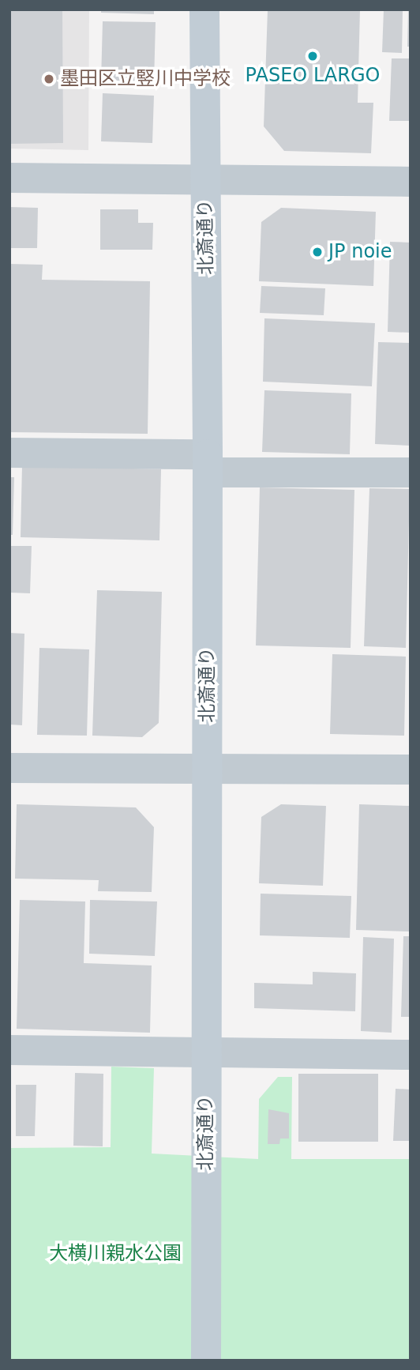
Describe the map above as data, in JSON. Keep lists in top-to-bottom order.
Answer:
{
  "streets": {
    "street": ["北斎通り"]
  },
  "parks": ["大横川親水公園"],
  "places": ["PASEO LARGO", "墨田区立竪川中学校", "JP noie"]
}
